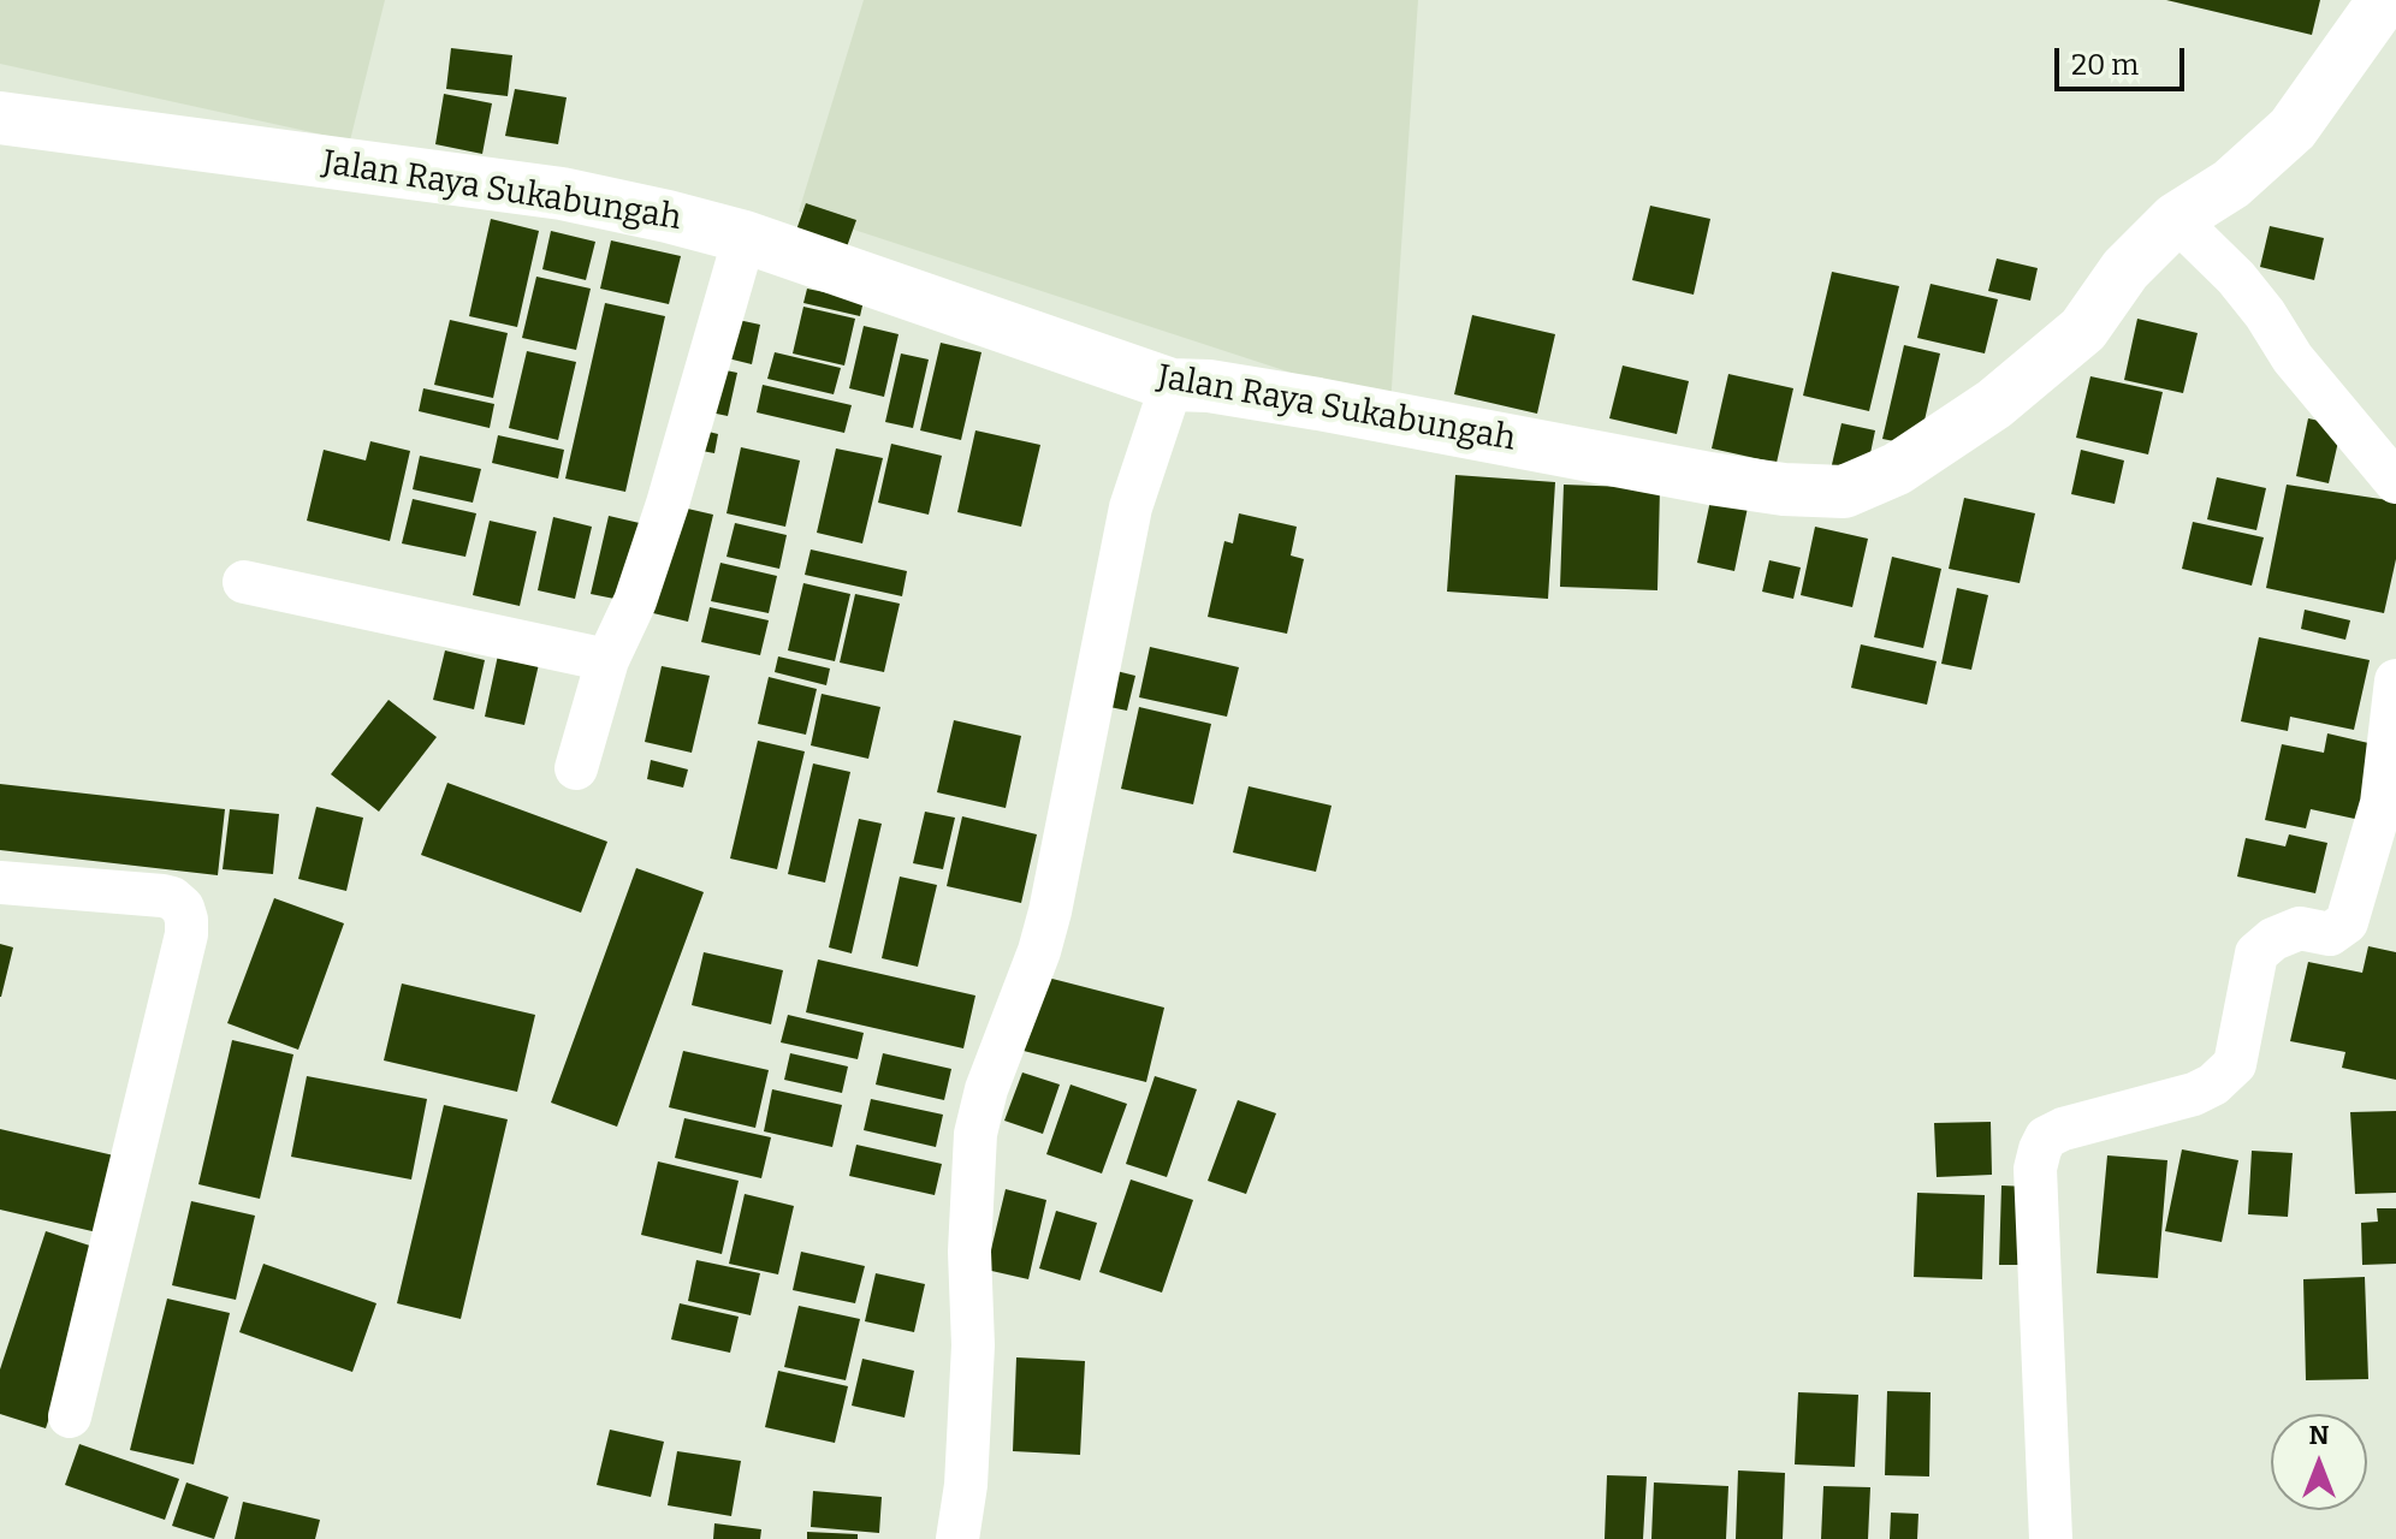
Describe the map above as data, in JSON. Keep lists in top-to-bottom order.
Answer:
{
  "streets": {
    "street": ["Jalan Raya Sukabungah"]
  },
  "scale_bar": "20 m",
  "north": "top"
}
